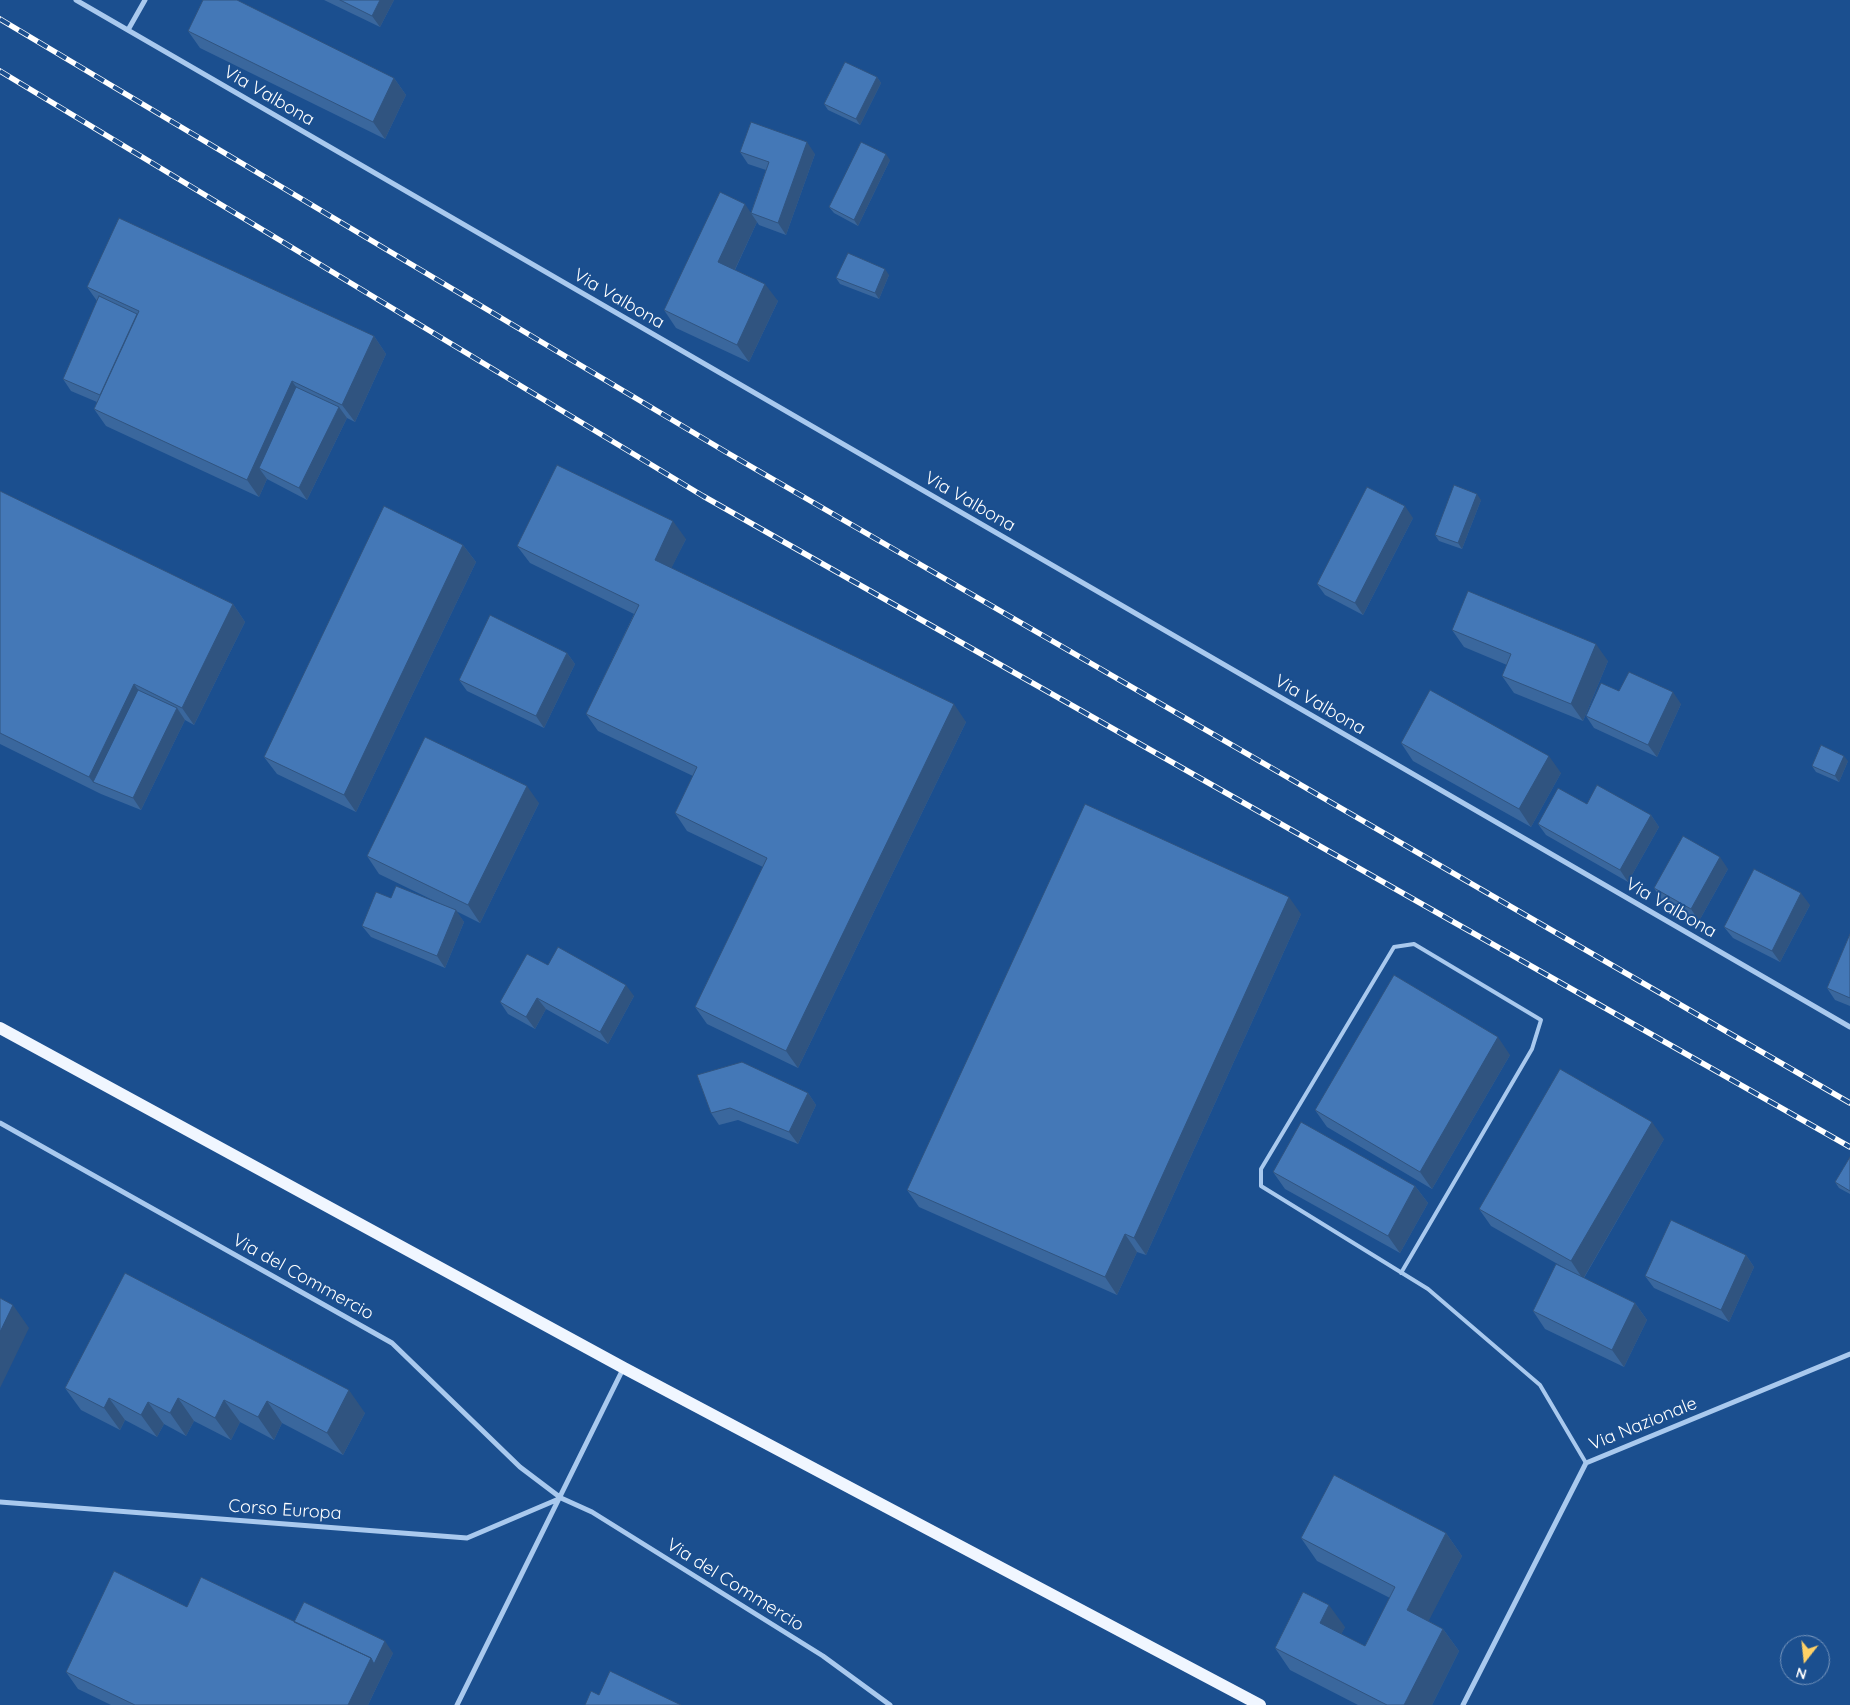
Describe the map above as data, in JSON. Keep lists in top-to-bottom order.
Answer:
{
  "streets": {
    "street": [
      "Via Valbona",
      "Via del Commercio",
      "Via Nazionale",
      "Corso Europa"
    ]
  },
  "crossings": [
    ["Via del Commercio", "Corso Europa"]
  ],
  "north": "bottom"
}
